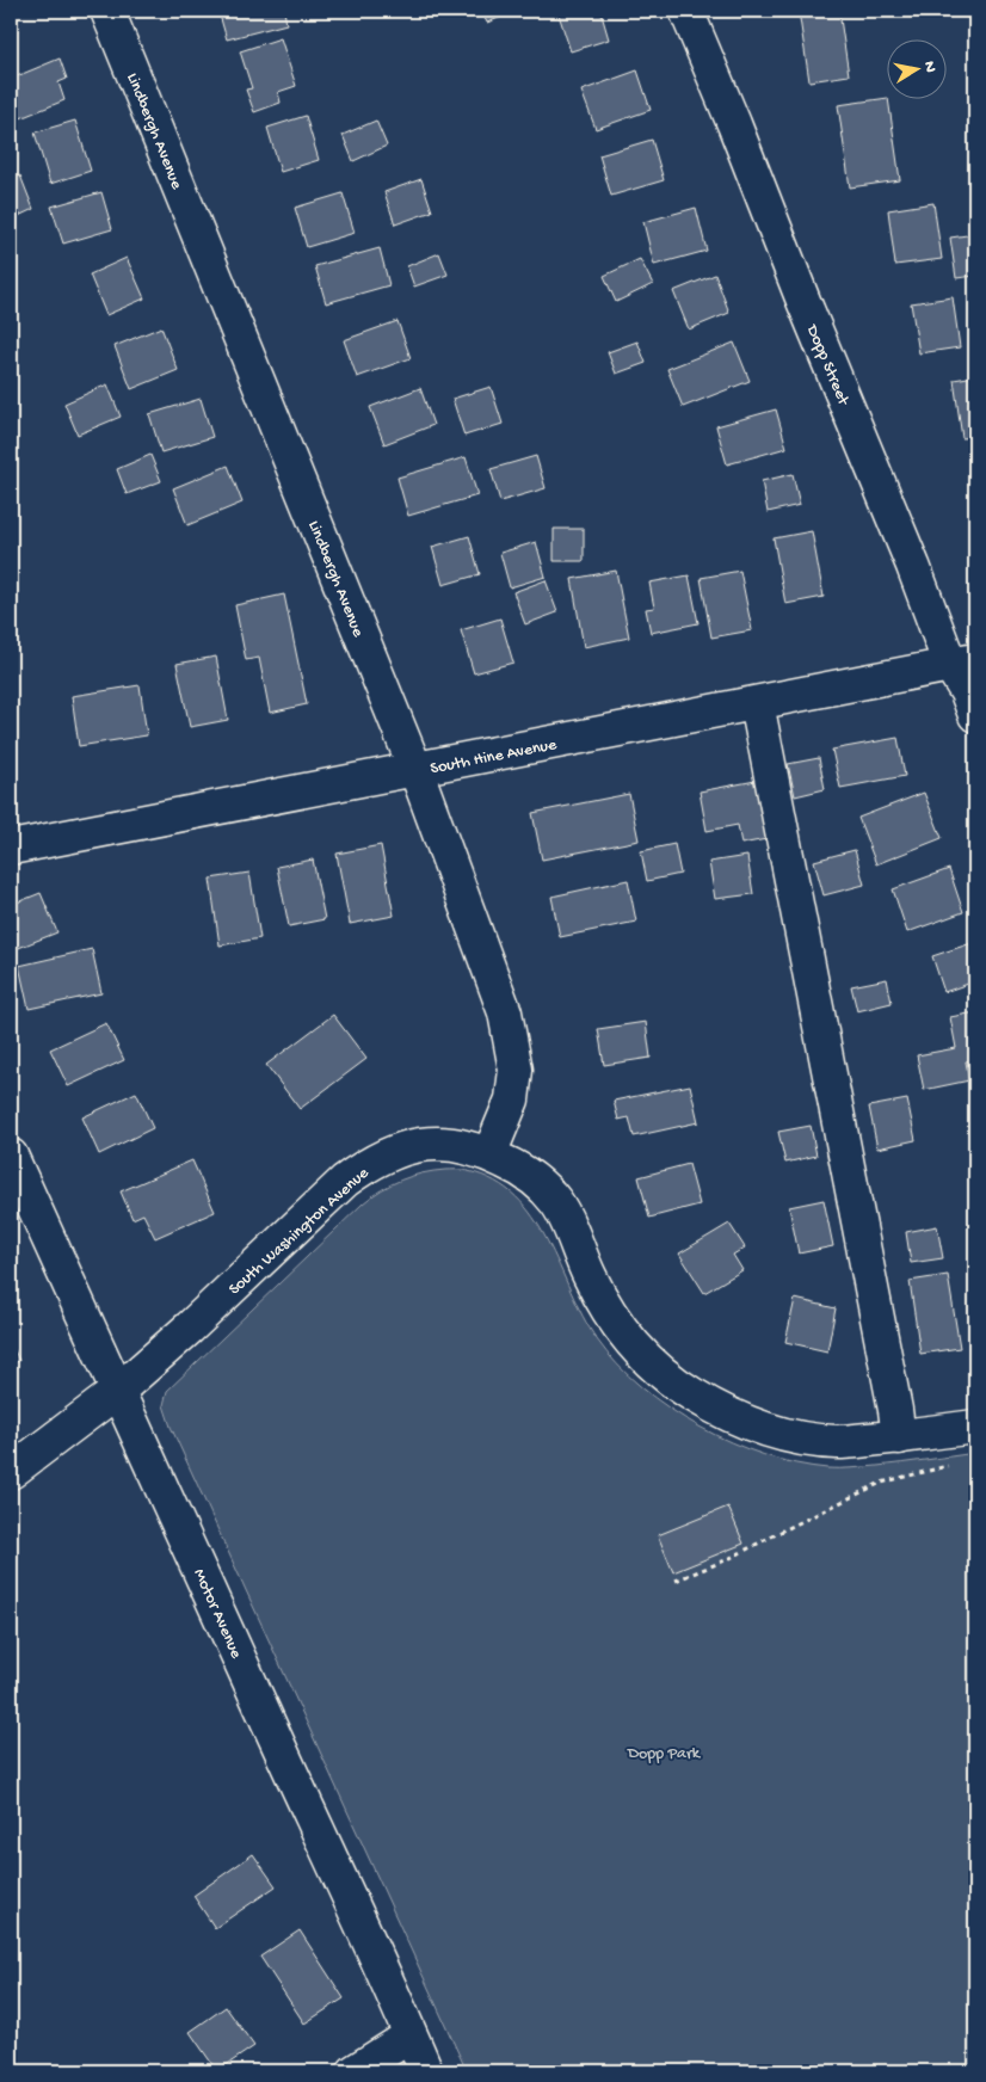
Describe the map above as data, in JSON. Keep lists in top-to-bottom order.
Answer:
{
  "streets": {
    "street": [
      "Lindbergh Avenue",
      "Dopp Street",
      "South Hine Avenue",
      "South Washington Avenue",
      "Motor Avenue"
    ]
  },
  "crossings": [
    ["Lindbergh Avenue", "South Hine Avenue"],
    ["Lindbergh Avenue", "South Washington Avenue"],
    ["Dopp Street", "South Hine Avenue"],
    ["South Washington Avenue", "Motor Avenue"]
  ],
  "parks": ["Dopp Park"],
  "north": "right"
}
